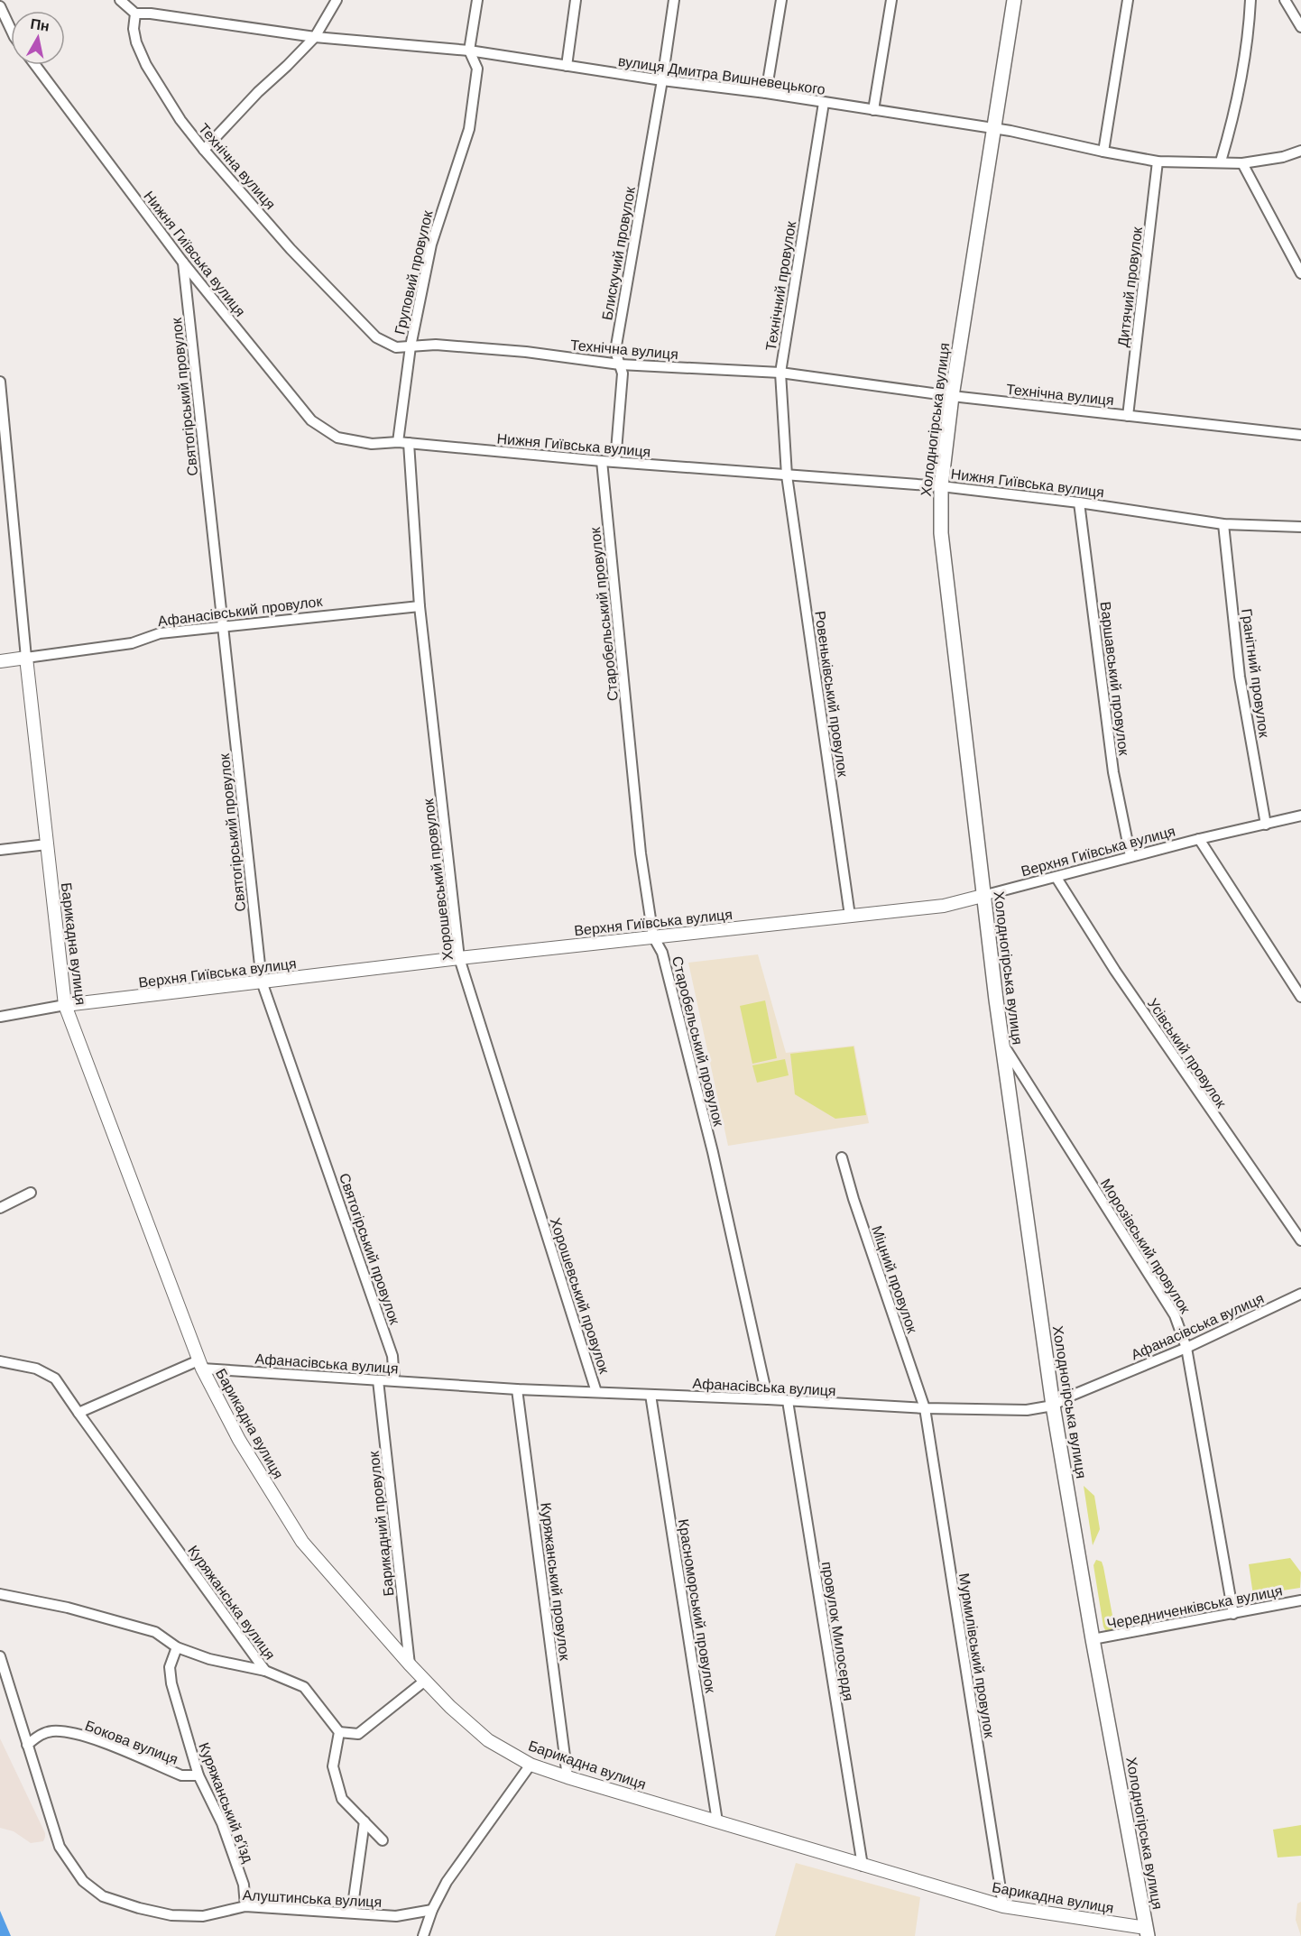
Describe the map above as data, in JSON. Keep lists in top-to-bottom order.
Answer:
{
  "streets": {
    "main road": ["Холодногірська вулиця"],
    "street": [
      "вулиця Дмитра Вишневецького",
      "Технічна вулиця",
      "Нижня Гиївська вулиця",
      "Блискучий провулок",
      "Груповий провулок",
      "Технічний провулок",
      "Дитячий провулок",
      "Святогірський провулок",
      "Афанасівський провулок",
      "Старобельський провулок",
      "Гранітний провулок",
      "Варшавський провулок",
      "Ровеньківський провулок",
      "Верхня Гиївська вулиця",
      "Хорошевський провулок",
      "Барикадна вулиця",
      "Усівський провулок",
      "Морозівський провулок",
      "Міцний провулок",
      "Афанасівська вулиця",
      "Барикадний провулок",
      "Куряжанський провулок",
      "Куряжанська вулиця",
      "Красноморський провулок",
      "Чередниченківська вулиця",
      "провулок Милосердя",
      "Мурмилівський провулок",
      "Бокова вулиця",
      "Куряжанський в’їзд",
      "Алуштинська вулиця"
    ]
  },
  "crossings": [
    ["вулиця Дмитра Вишневецького", "Технічна вулиця"],
    ["вулиця Дмитра Вишневецького", "Блискучий провулок"],
    ["вулиця Дмитра Вишневецького", "Технічний провулок"],
    ["вулиця Дмитра Вишневецького", "Дитячий провулок"],
    ["вулиця Дмитра Вишневецького", "Холодногірська вулиця"],
    ["Технічна вулиця", "Блискучий провулок"],
    ["Технічна вулиця", "Груповий провулок"],
    ["Технічна вулиця", "Технічний провулок"],
    ["Технічна вулиця", "Дитячий провулок"],
    ["Технічна вулиця", "Холодногірська вулиця"],
    ["Нижня Гиївська вулиця", "Блискучий провулок"],
    ["Нижня Гиївська вулиця", "Груповий провулок"],
    ["Нижня Гиївська вулиця", "Технічний провулок"],
    ["Нижня Гиївська вулиця", "Святогірський провулок"],
    ["Нижня Гиївська вулиця", "Холодногірська вулиця"],
    ["Нижня Гиївська вулиця", "Старобельський провулок"],
    ["Нижня Гиївська вулиця", "Гранітний провулок"],
    ["Нижня Гиївська вулиця", "Варшавський провулок"],
    ["Нижня Гиївська вулиця", "Ровеньківський провулок"],
    ["Нижня Гиївська вулиця", "Хорошевський провулок"],
    ["Технічний провулок", "Ровеньківський провулок"],
    ["Святогірський провулок", "Афанасівський провулок"],
    ["Святогірський провулок", "Верхня Гиївська вулиця"],
    ["Святогірський провулок", "Афанасівська вулиця"],
    ["Холодногірська вулиця", "Верхня Гиївська вулиця"],
    ["Холодногірська вулиця", "Барикадна вулиця"],
    ["Холодногірська вулиця", "Морозівський провулок"],
    ["Холодногірська вулиця", "Афанасівська вулиця"],
    ["Холодногірська вулиця", "Чередниченківська вулиця"],
    ["Афанасівський провулок", "Хорошевський провулок"],
    ["Афанасівський провулок", "Барикадна вулиця"],
    ["Старобельський провулок", "Верхня Гиївська вулиця"],
    ["Старобельський провулок", "Афанасівська вулиця"],
    ["Гранітний провулок", "Верхня Гиївська вулиця"],
    ["Варшавський провулок", "Верхня Гиївська вулиця"],
    ["Ровеньківський провулок", "Верхня Гиївська вулиця"],
    ["Верхня Гиївська вулиця", "Хорошевський провулок"],
    ["Верхня Гиївська вулиця", "Барикадна вулиця"],
    ["Верхня Гиївська вулиця", "Усівський провулок"],
    ["Хорошевський провулок", "Афанасівська вулиця"],
    ["Барикадна вулиця", "Афанасівська вулиця"],
    ["Барикадна вулиця", "Барикадний провулок"],
    ["Барикадна вулиця", "Куряжанський провулок"],
    ["Барикадна вулиця", "Красноморський провулок"],
    ["Барикадна вулиця", "провулок Милосердя"],
    ["Барикадна вулиця", "Мурмилівський провулок"],
    ["Морозівський провулок", "Афанасівська вулиця"],
    ["Морозівський провулок", "Чередниченківська вулиця"],
    ["Міцний провулок", "Афанасівська вулиця"],
    ["Міцний провулок", "Мурмилівський провулок"],
    ["Афанасівська вулиця", "Барикадний провулок"],
    ["Афанасівська вулиця", "Куряжанський провулок"],
    ["Афанасівська вулиця", "Куряжанська вулиця"],
    ["Афанасівська вулиця", "Красноморський провулок"],
    ["Афанасівська вулиця", "провулок Милосердя"],
    ["Афанасівська вулиця", "Мурмилівський провулок"],
    ["Бокова вулиця", "Куряжанський в’їзд"],
    ["Бокова вулиця", "Алуштинська вулиця"],
    ["Куряжанський в’їзд", "Алуштинська вулиця"]
  ],
  "north": "top"
}
